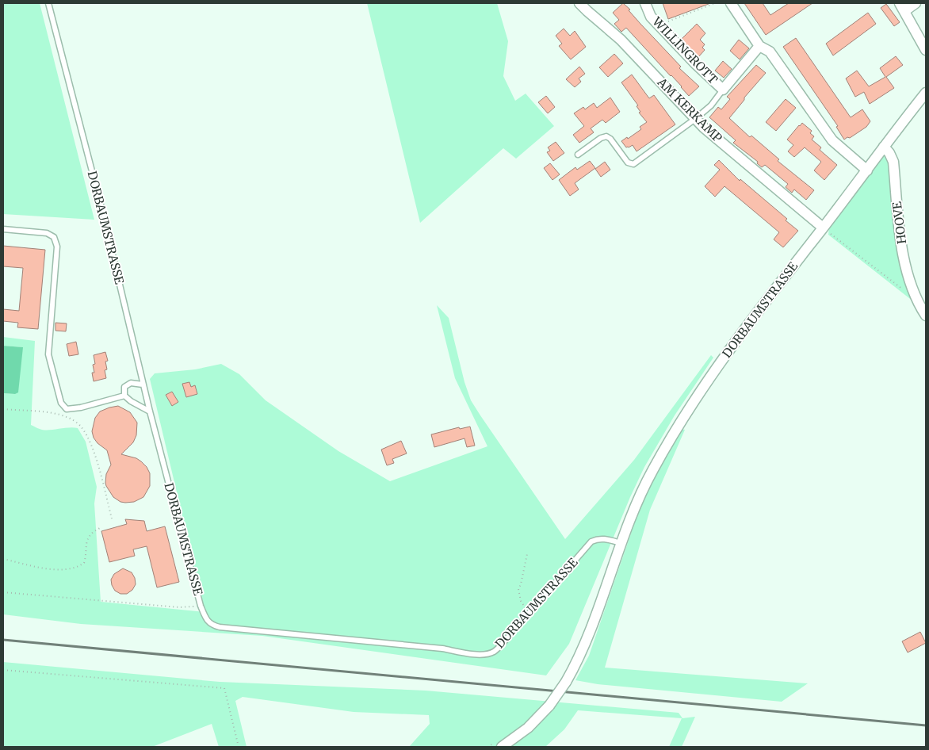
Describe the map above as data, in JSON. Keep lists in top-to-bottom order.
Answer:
{
  "streets": {
    "street": [
      "WILLINGROTT",
      "AM KERKAMP",
      "HOOVE",
      "DORBAUMSTRASSE"
    ]
  },
  "crossings": [
    ["AM KERKAMP", "DORBAUMSTRASSE"],
    ["HOOVE", "DORBAUMSTRASSE"]
  ]
}
